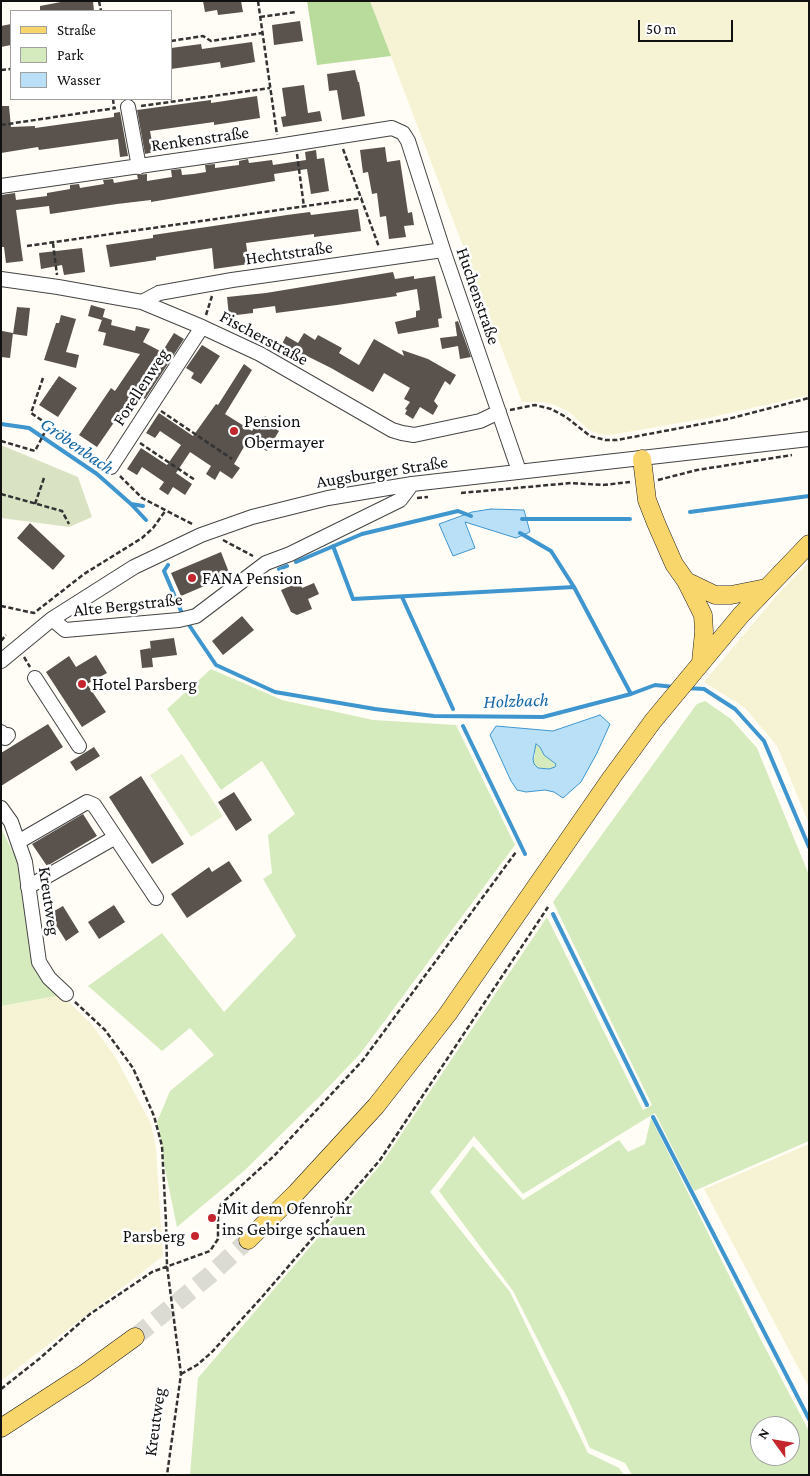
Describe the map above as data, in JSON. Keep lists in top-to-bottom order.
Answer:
{
  "streets": {
    "street": [
      "Renkenstraße",
      "Hechtstraße",
      "Huchenstraße",
      "Fischerstraße",
      "Forellenweg",
      "Augsburger Straße",
      "Alte Bergstraße",
      "Kreutweg"
    ]
  },
  "crossings": [
    ["Renkenstraße", "Huchenstraße"],
    ["Hechtstraße", "Huchenstraße"],
    ["Hechtstraße", "Fischerstraße"],
    ["Huchenstraße", "Fischerstraße"],
    ["Huchenstraße", "Augsburger Straße"],
    ["Fischerstraße", "Forellenweg"],
    ["Augsburger Straße", "Alte Bergstraße"]
  ],
  "water": ["Gröbenbach", "Holzbach"],
  "places": [
    "Pension Obermayer",
    "FANA Pension",
    "Hotel Parsberg",
    "Mit dem Ofenrohr ins Gebirge schauen",
    "Parsberg"
  ],
  "legend": ["Straße", "Park", "Wasser"],
  "scale_bar": "50 m",
  "north": "top left"
}
